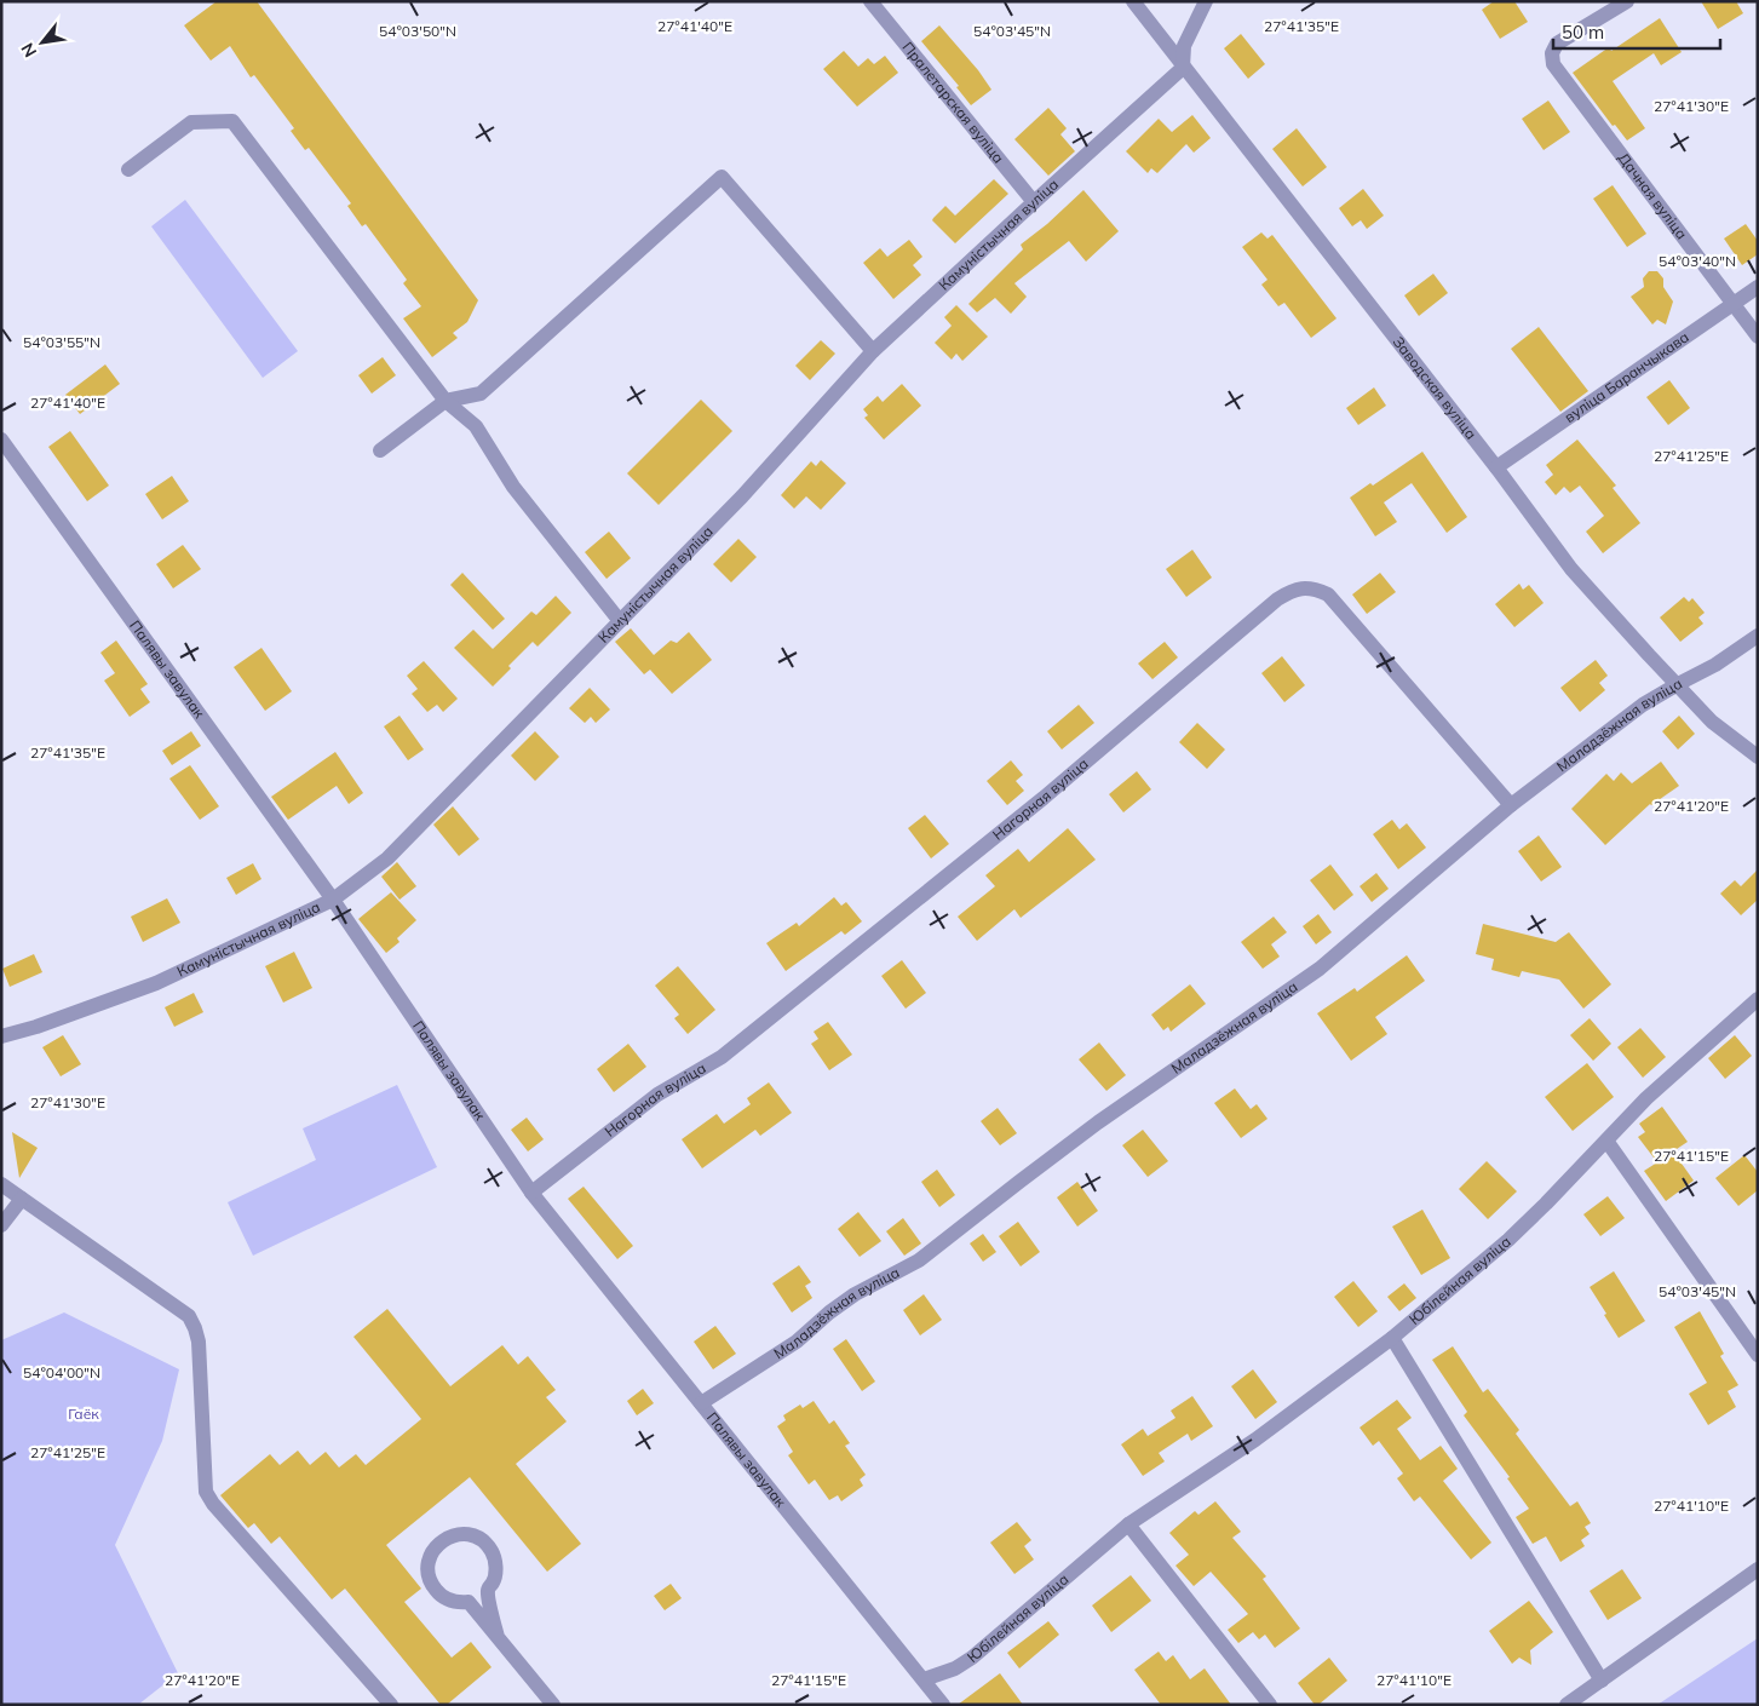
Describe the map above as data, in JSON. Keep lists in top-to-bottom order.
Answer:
{
  "streets": {
    "street": [
      "Пралетарская вуліца",
      "Дачная вуліца",
      "Камуністычная вуліца",
      "вуліца Баранчыкава",
      "Заводская вуліца",
      "Палявы завулак",
      "Маладзёжная вуліца",
      "Нагорная вуліца",
      "Юбілейная вуліца"
    ]
  },
  "crossings": [
    ["Пралетарская вуліца", "Камуністычная вуліца"],
    ["Дачная вуліца", "вуліца Баранчыкава"],
    ["Камуністычная вуліца", "Заводская вуліца"],
    ["Камуністычная вуліца", "Палявы завулак"],
    ["вуліца Баранчыкава", "Заводская вуліца"],
    ["Заводская вуліца", "Маладзёжная вуліца"],
    ["Палявы завулак", "Маладзёжная вуліца"],
    ["Палявы завулак", "Нагорная вуліца"],
    ["Палявы завулак", "Юбілейная вуліца"],
    ["Маладзёжная вуліца", "Нагорная вуліца"]
  ],
  "parks": ["Гаёк"],
  "scale_bar": "50 m",
  "north": "bottom left",
  "coordinates": [
    "27°41'40\"E",
    "27°41'35\"E",
    "54°03'50\"N",
    "54°03'45\"N",
    "27°41'30\"E",
    "54°03'40\"N",
    "54°03'55\"N",
    "27°41'25\"E",
    "27°41'20\"E",
    "27°41'15\"E",
    "54°04'00\"N",
    "27°41'10\"E"
  ]
}
